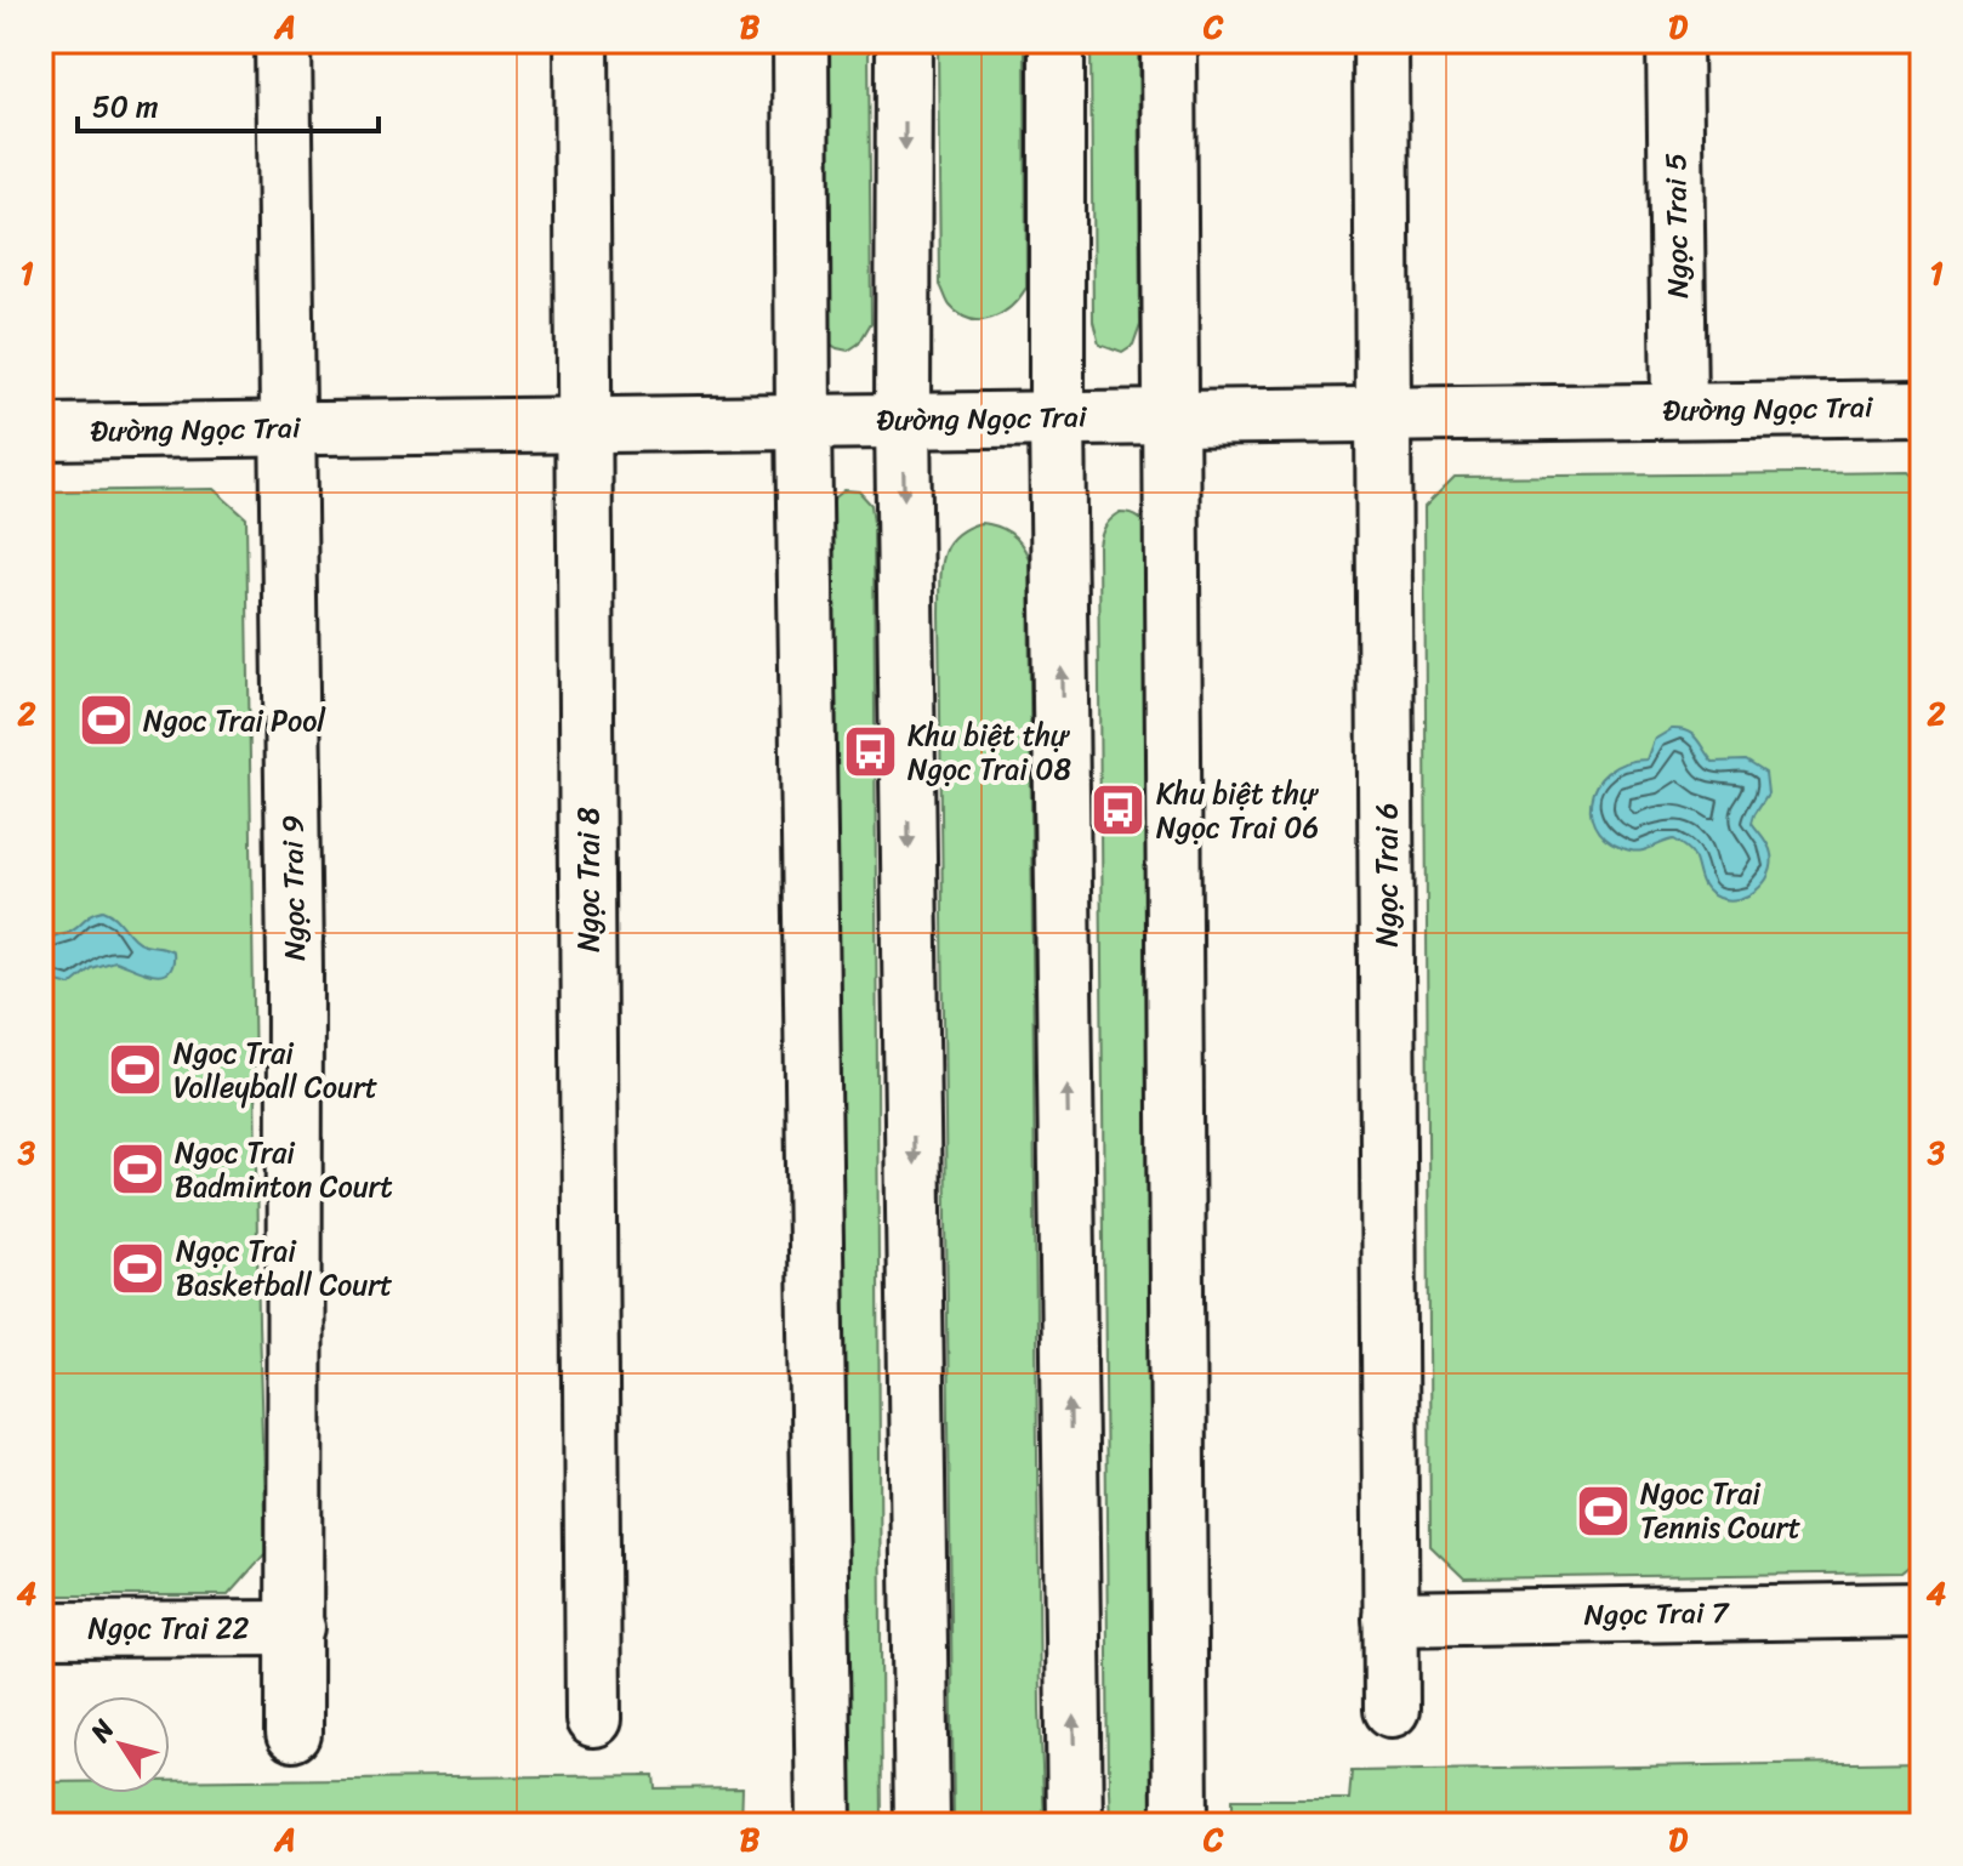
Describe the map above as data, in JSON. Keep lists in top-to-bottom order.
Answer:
{
  "streets": {
    "street": [
      "Ngọc Trai 5",
      "Đường Ngọc Trai",
      "Ngọc Trai 6",
      "Ngọc Trai 8",
      "Ngọc Trai 9",
      "Ngọc Trai 7",
      "Ngọc Trai 22"
    ]
  },
  "crossings": [
    ["Ngọc Trai 5", "Đường Ngọc Trai"],
    ["Đường Ngọc Trai", "Ngọc Trai 6"],
    ["Đường Ngọc Trai", "Ngọc Trai 8"],
    ["Đường Ngọc Trai", "Ngọc Trai 9"],
    ["Ngọc Trai 6", "Ngọc Trai 7"],
    ["Ngọc Trai 9", "Ngọc Trai 22"]
  ],
  "places": {
    "sports": [
      "Ngoc Trai Pool",
      "Ngoc Trai Volleyball Court",
      "Ngoc Trai Badminton Court",
      "Ngọc Trai Basketball Court",
      "Ngoc Trai Tennis Court"
    ],
    "bus stop": ["Khu biệt thự Ngọc Trai 08", "Khu biệt thự Ngọc Trai 06"]
  },
  "scale_bar": "50 m",
  "north": "top left",
  "grid": {
    "columns": [
      "A",
      "B",
      "C",
      "D"
    ],
    "rows": [
      "1",
      "2",
      "3",
      "4"
    ]
  }
}
